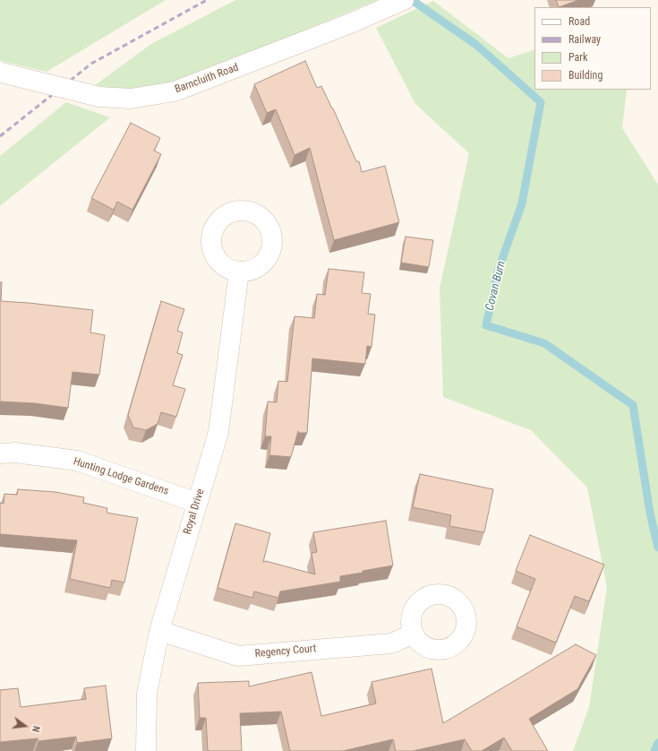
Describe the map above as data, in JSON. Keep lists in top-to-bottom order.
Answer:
{
  "streets": {
    "street": [
      "Barncluith Road",
      "Hunting Lodge Gardens",
      "Royal Drive",
      "Regency Court"
    ]
  },
  "crossings": [
    ["Hunting Lodge Gardens", "Royal Drive"],
    ["Royal Drive", "Regency Court"]
  ],
  "water": ["Covan Burn"],
  "legend": [
    "Road",
    "Railway",
    "Park",
    "Building"
  ],
  "north": "right"
}
